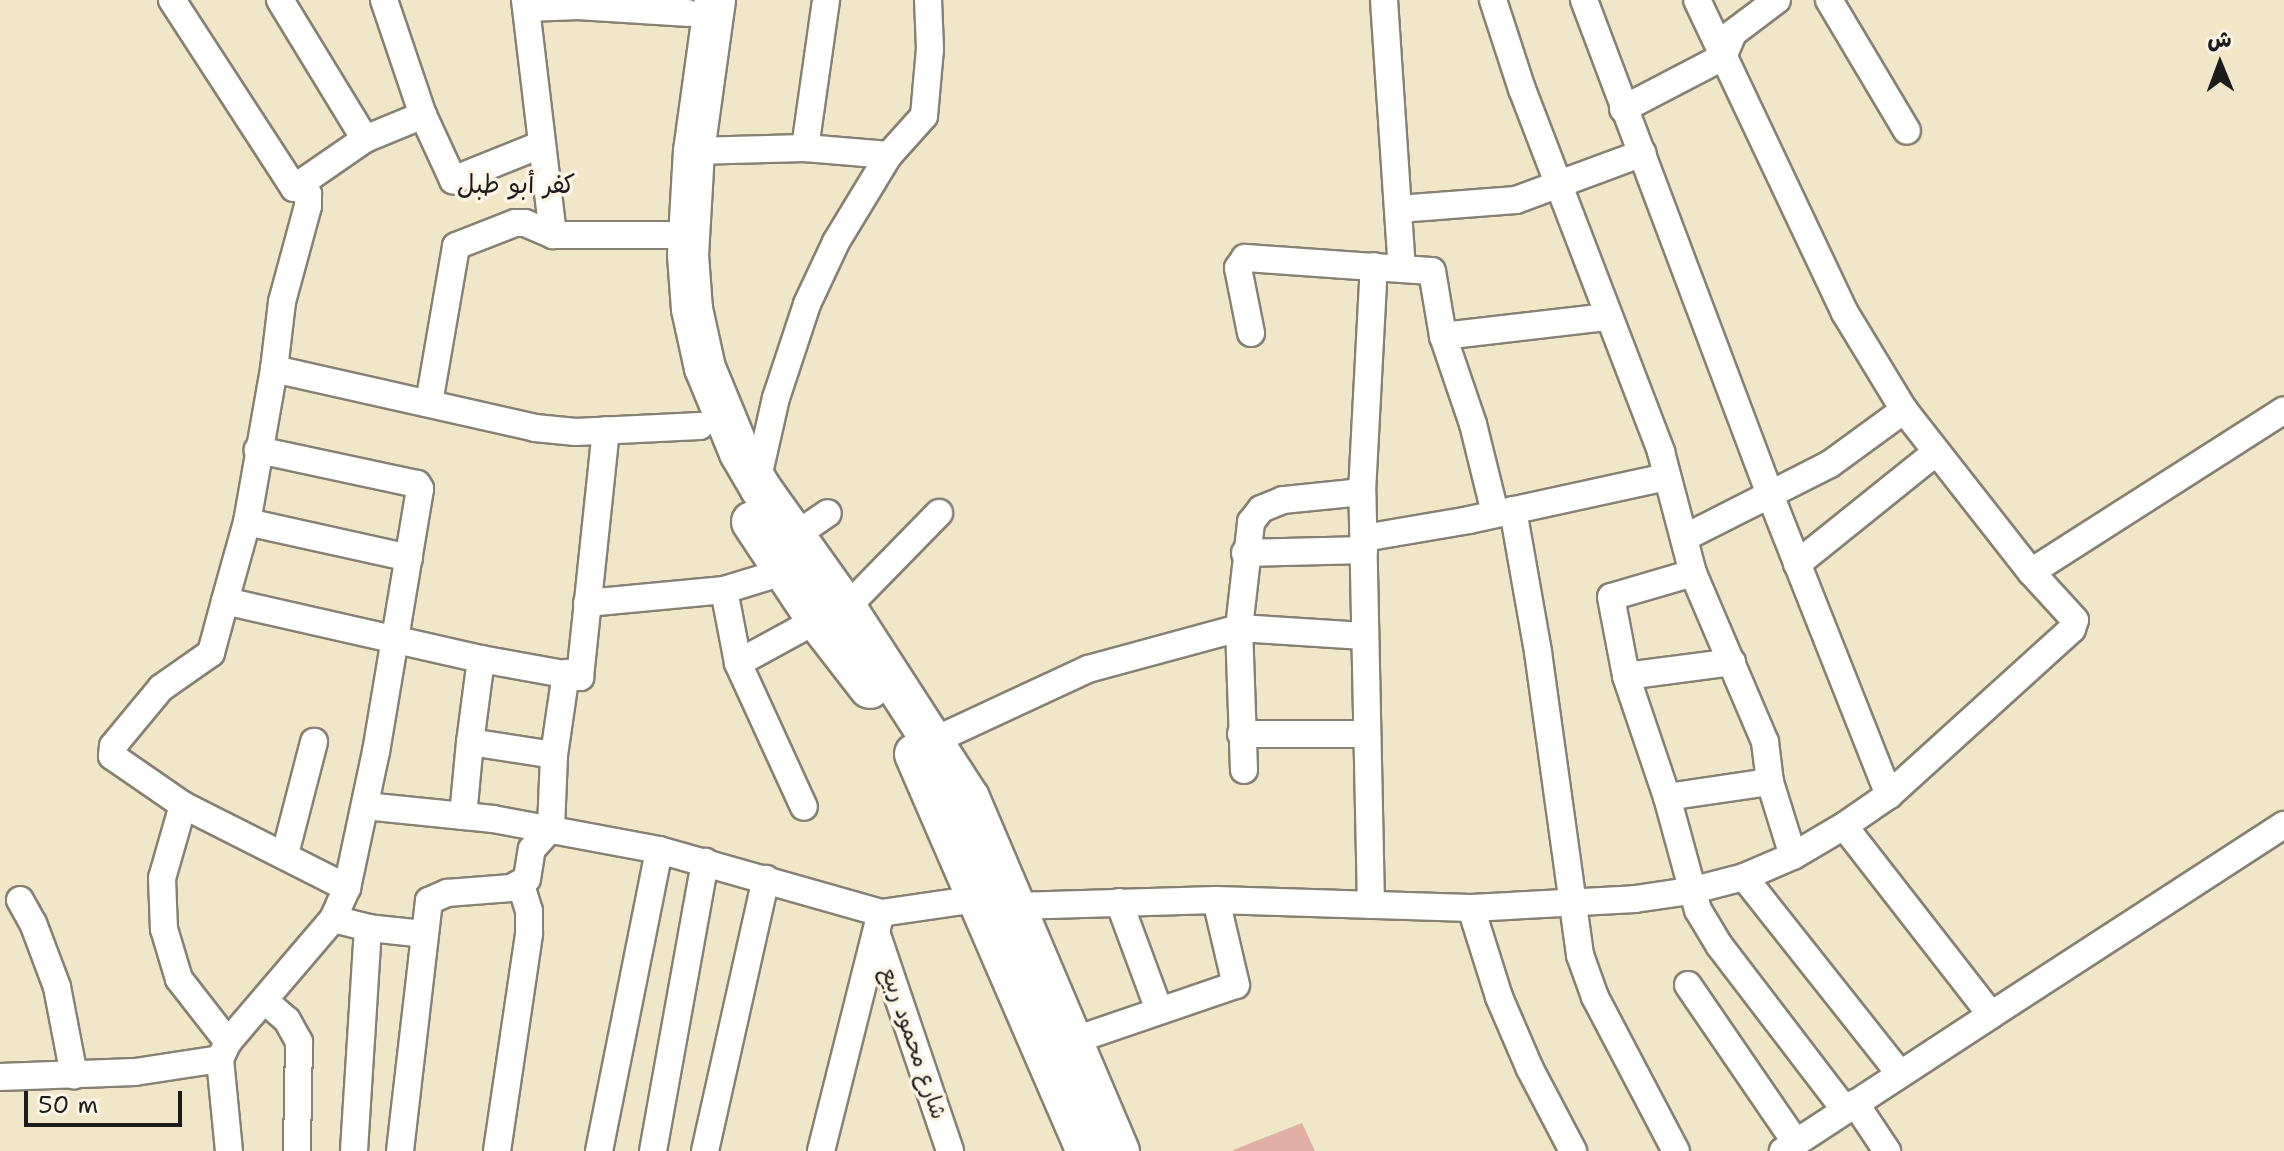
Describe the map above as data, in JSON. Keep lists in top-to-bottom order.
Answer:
{
  "streets": {
    "street": ["شارع محمود ربيع"]
  },
  "districts": ["كفر أبو طبل"],
  "scale_bar": "50 m",
  "north": "top"
}
